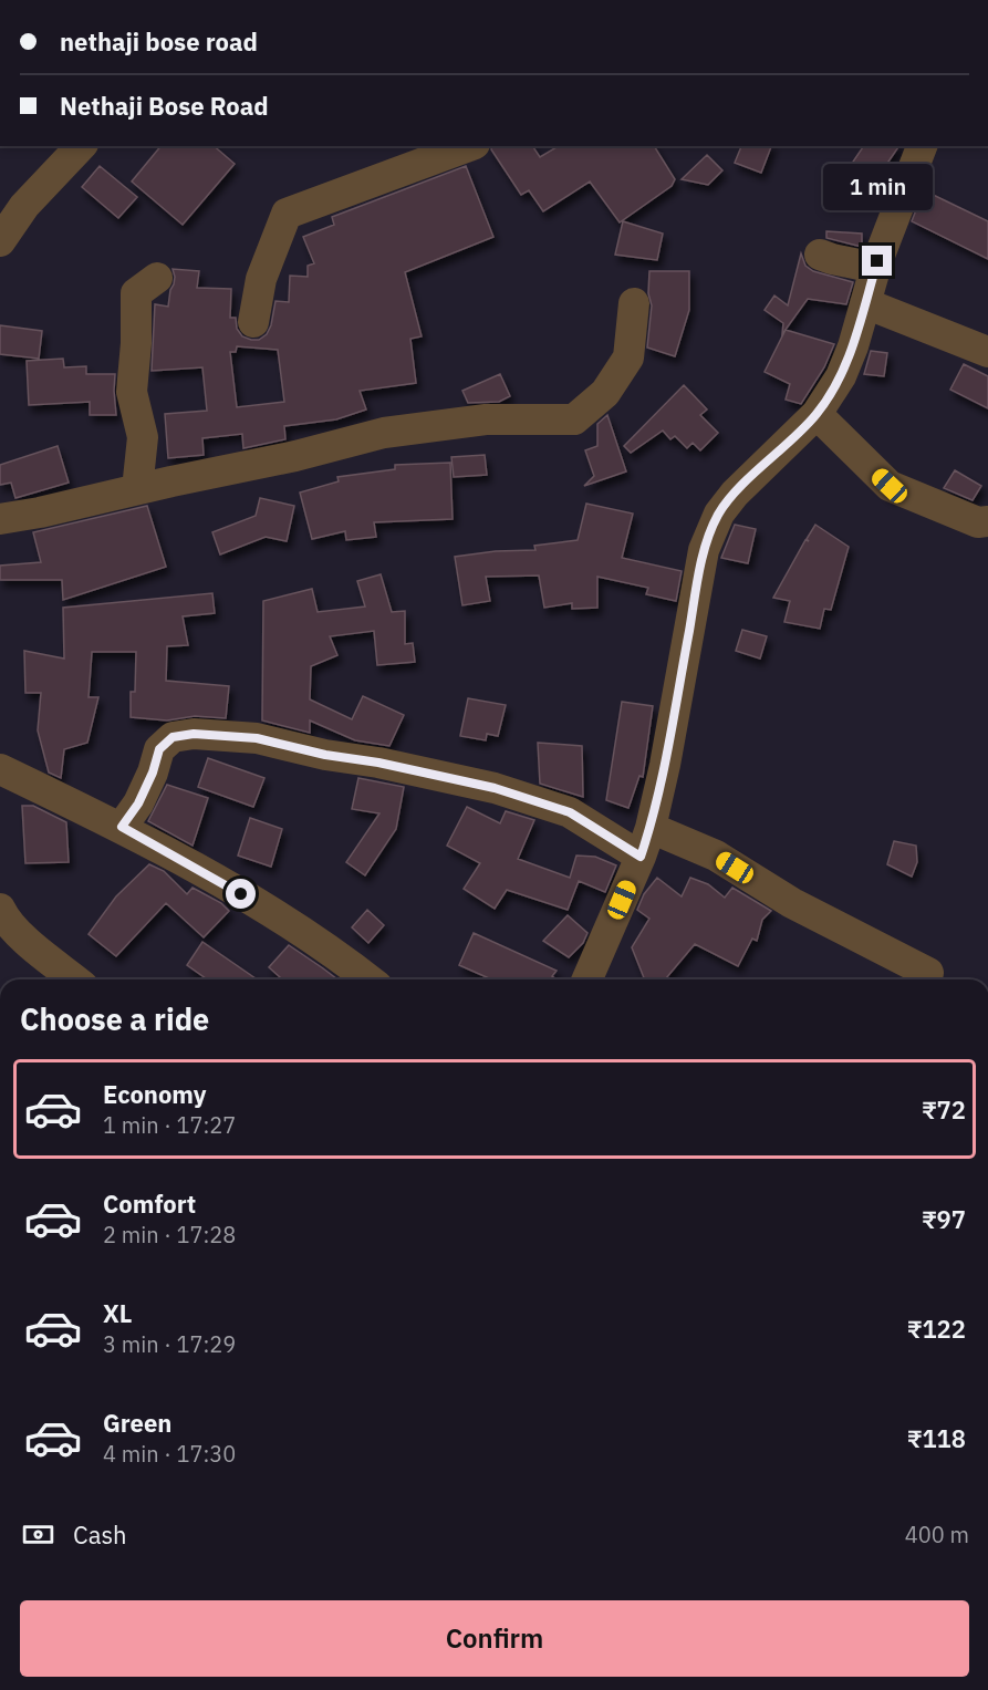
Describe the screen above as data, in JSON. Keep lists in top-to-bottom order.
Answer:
{
  "page": {
    "banner": ["nethaji bose road", "Nethaji Bose Road"],
    "bubble": "1 min",
    "heading": "Choose a ride",
    "list": [
      {
        "name": "Economy",
        "note": "1 min · 17:27",
        "value": "₹72"
      },
      {
        "name": "Comfort",
        "note": "2 min · 17:28",
        "value": "₹97"
      },
      {
        "name": "XL",
        "note": "3 min · 17:29",
        "value": "₹122"
      },
      {
        "name": "Green",
        "note": "4 min · 17:30",
        "value": "₹118"
      }
    ],
    "pay": ["Cash", "400 m"],
    "buttons": "Confirm"
  }
}
